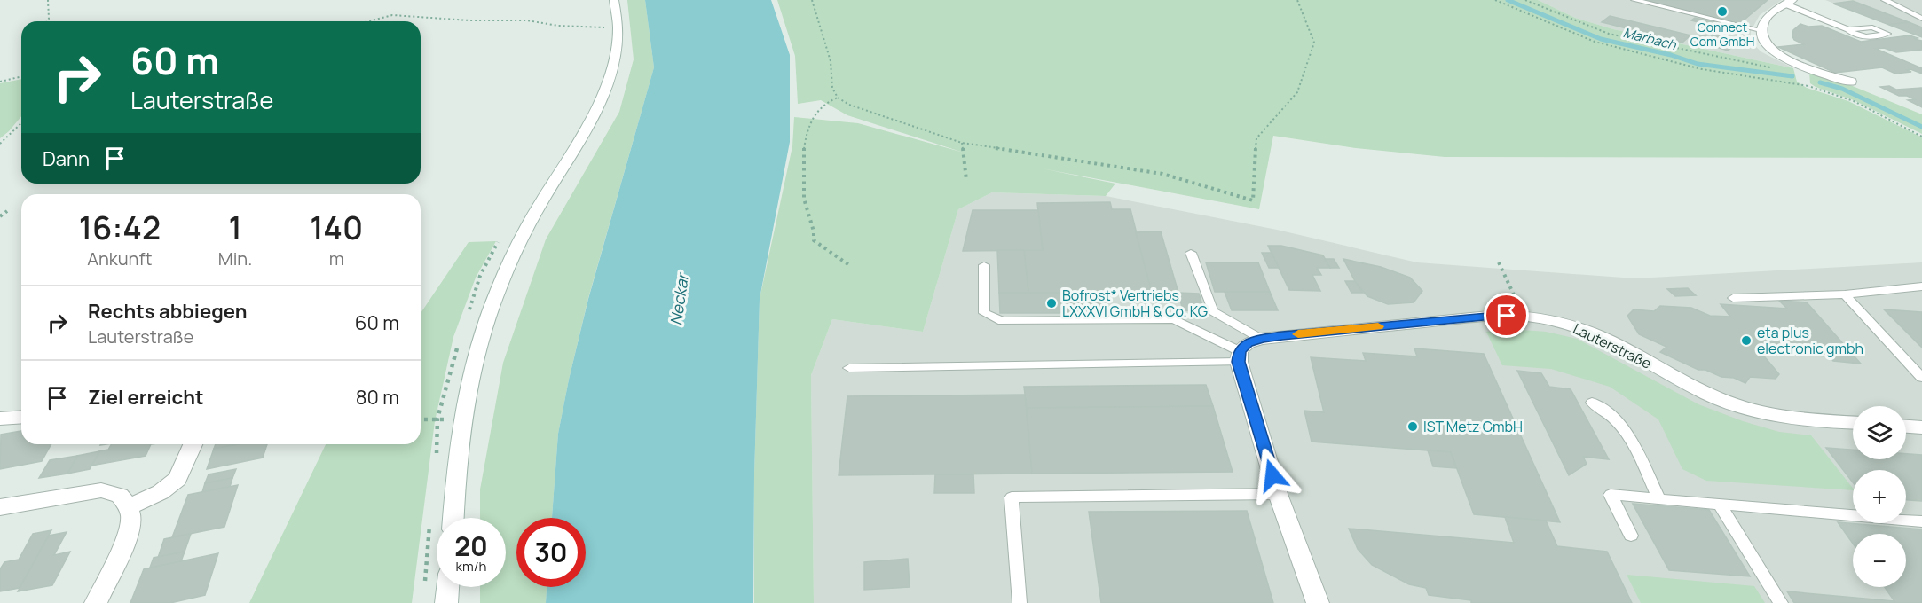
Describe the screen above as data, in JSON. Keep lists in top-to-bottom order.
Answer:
{
  "streets": {
    "street": ["Lauterstraße"]
  },
  "water": ["Marbach", "Neckar"],
  "places": [
    "Connect Com GmbH",
    "Bofrost* Vertriebs LXXXVI GmbH & Co. KG",
    "eta plus electronic gmbh",
    "IST Metz GmbH"
  ],
  "page": {
    "turn": ["60 m", "Lauterstraße"],
    "then": "Dann",
    "eta": [
      "16:42",
      "Ankunft",
      "1",
      "Min.",
      "140",
      "m"
    ],
    "list": [
      {
        "name": "Rechts abbiegen",
        "note": "Lauterstraße",
        "value": "60 m"
      },
      {
        "name": "Ziel erreicht",
        "value": "80 m"
      }
    ],
    "map_buttons": ["+", "−"],
    "speed": "20 km/h",
    "limit": "30"
  }
}
